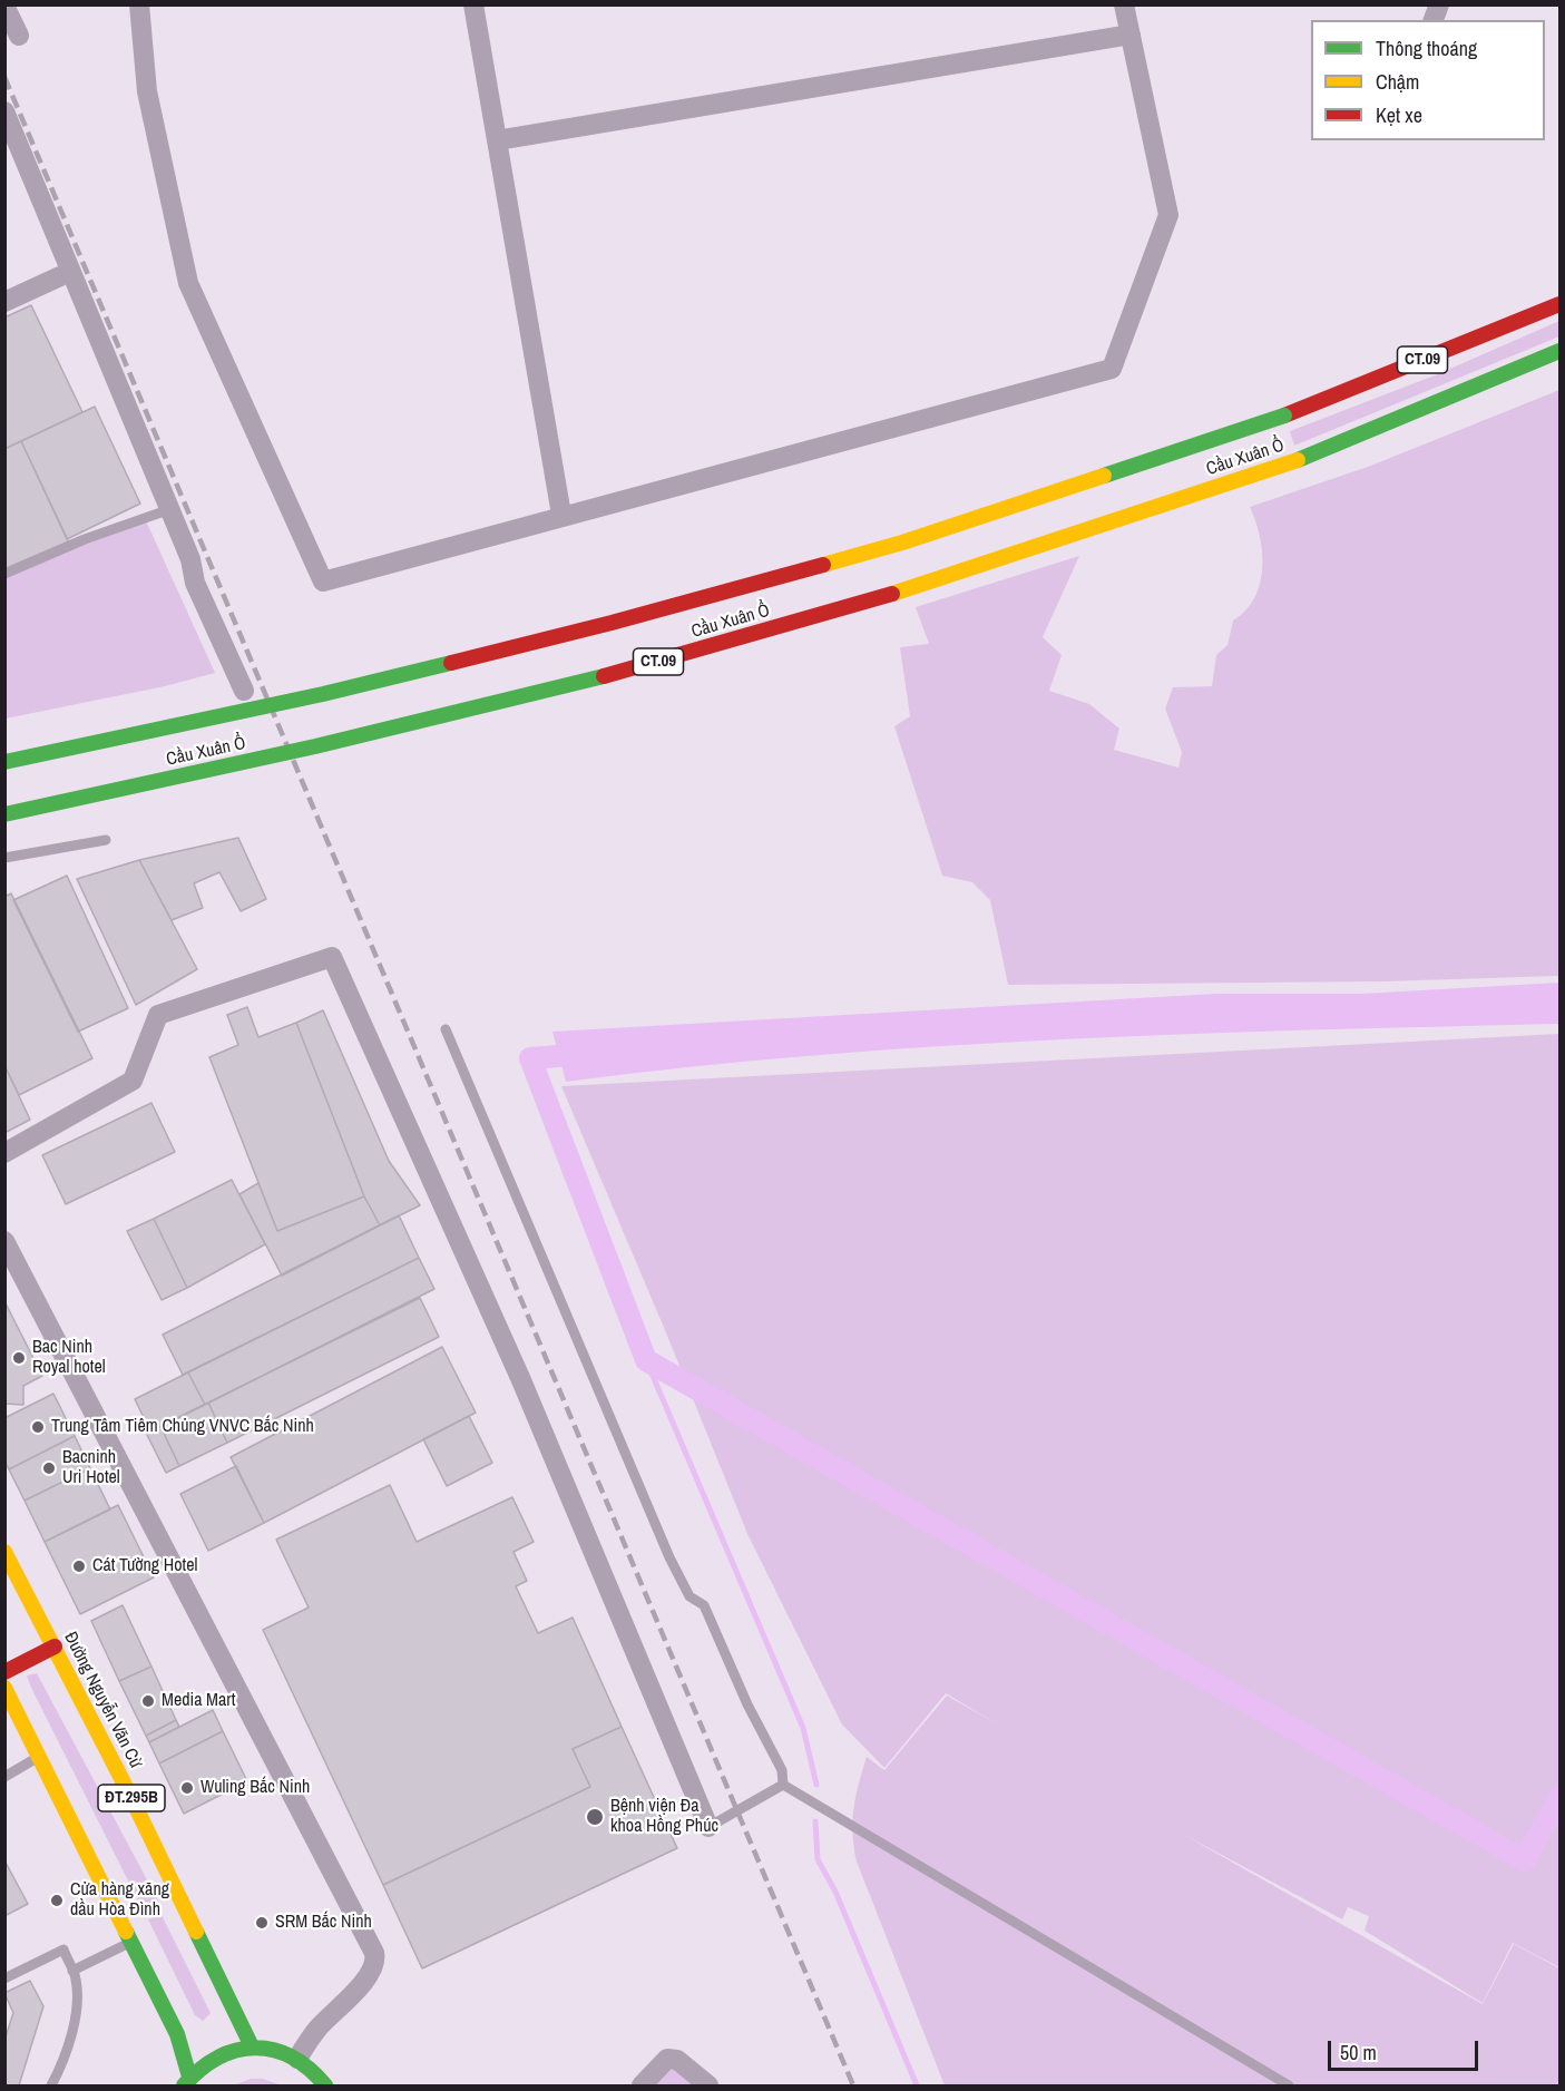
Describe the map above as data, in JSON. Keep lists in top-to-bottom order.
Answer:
{
  "streets": {
    "main road": [
      "CT.09",
      "Cầu Xuân Ổ",
      "Đường Nguyễn Văn Cừ",
      "ĐT.295B"
    ]
  },
  "places": [
    "Bac Ninh Royal hotel",
    "Trung Tâm Tiêm Chủng VNVC Bắc Ninh",
    "Bacninh Uri Hotel",
    "Cát Tường Hotel",
    "Media Mart",
    "Wuling Bắc Ninh",
    "Bệnh viện Đa khoa Hồng Phúc",
    "Cửa hàng xăng dầu Hòa Đình",
    "SRM Bắc Ninh"
  ],
  "legend": ["Thông thoáng", "Chậm", "Kẹt xe"],
  "scale_bar": "50 m"
}
